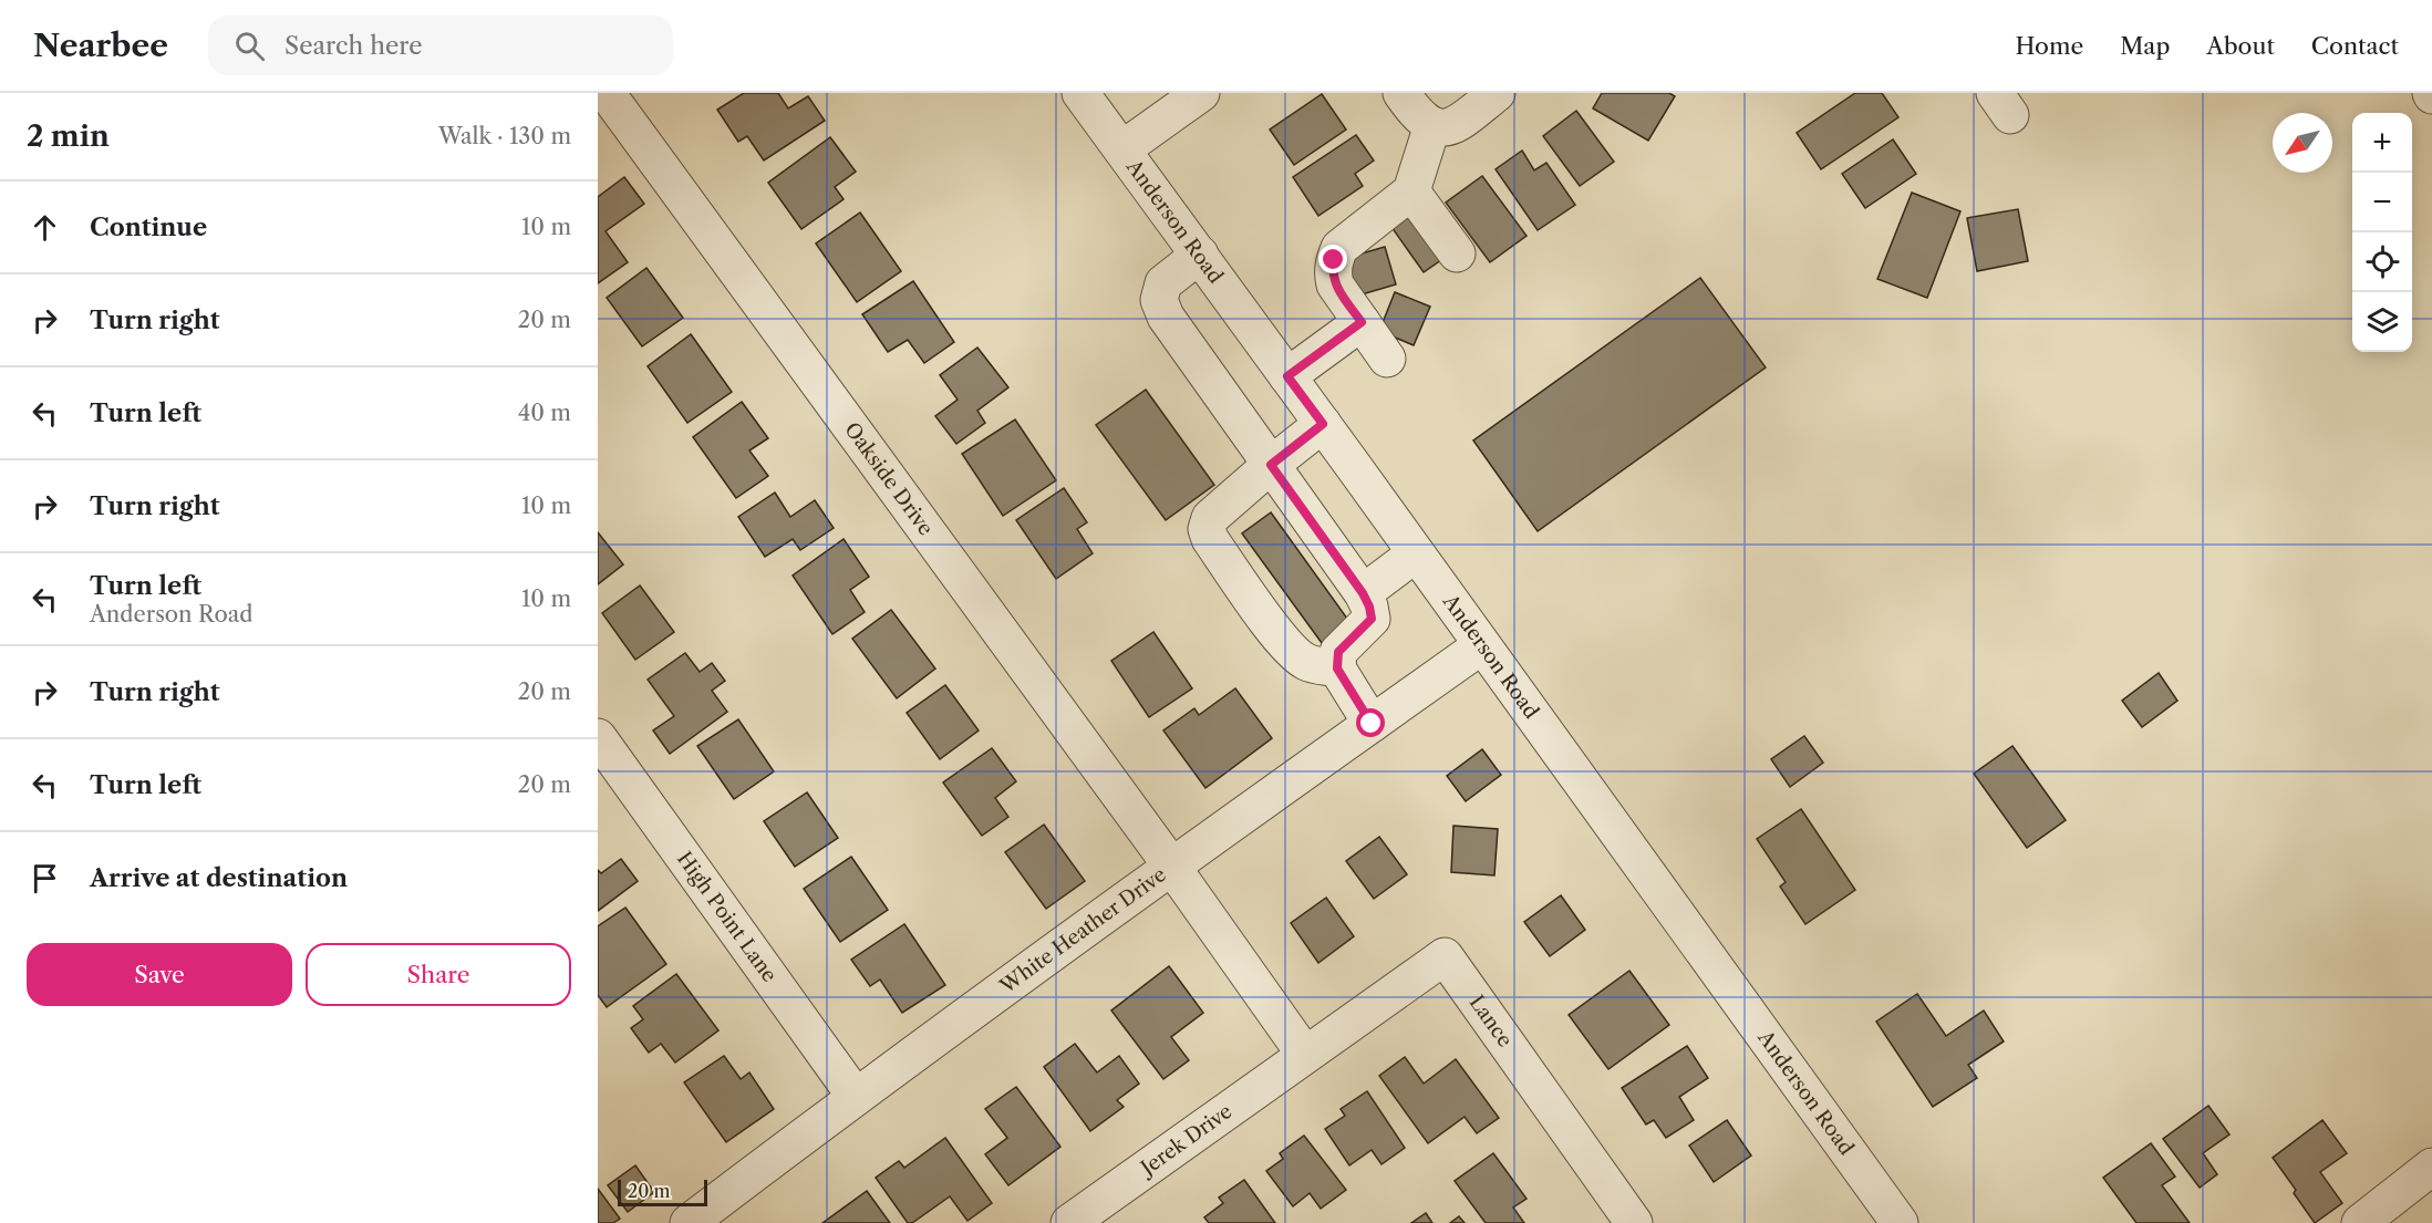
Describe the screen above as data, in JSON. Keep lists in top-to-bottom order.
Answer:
{
  "streets": {
    "street": [
      "Anderson Road",
      "Oakside Drive",
      "High Point Lane",
      "White Heather Drive",
      "Lance",
      "Jerek Drive"
    ]
  },
  "crossings": [
    ["Anderson Road", "White Heather Drive"],
    ["Oakside Drive", "White Heather Drive"],
    ["Oakside Drive", "Lance"],
    ["Oakside Drive", "Jerek Drive"],
    ["High Point Lane", "White Heather Drive"],
    ["Lance", "Jerek Drive"]
  ],
  "scale_bar": "20 m",
  "north": "bottom left",
  "page": {
    "header": "Nearbee",
    "search": "Search here",
    "nav": [
      "Home",
      "Map",
      "About",
      "Contact"
    ],
    "heading": ["2 min", "Walk · 130 m"],
    "map_buttons": ["+", "−"],
    "list": [
      ["Continue", "10 m"],
      ["Turn right", "20 m"],
      ["Turn left", "40 m"],
      ["Turn right", "10 m"],
      ["Turn left", "Anderson Road", "10 m"],
      ["Turn right", "20 m"],
      ["Turn left", "20 m"],
      "Arrive at destination"
    ],
    "buttons": ["Save", "Share"],
    "scale": "20 m"
  }
}
